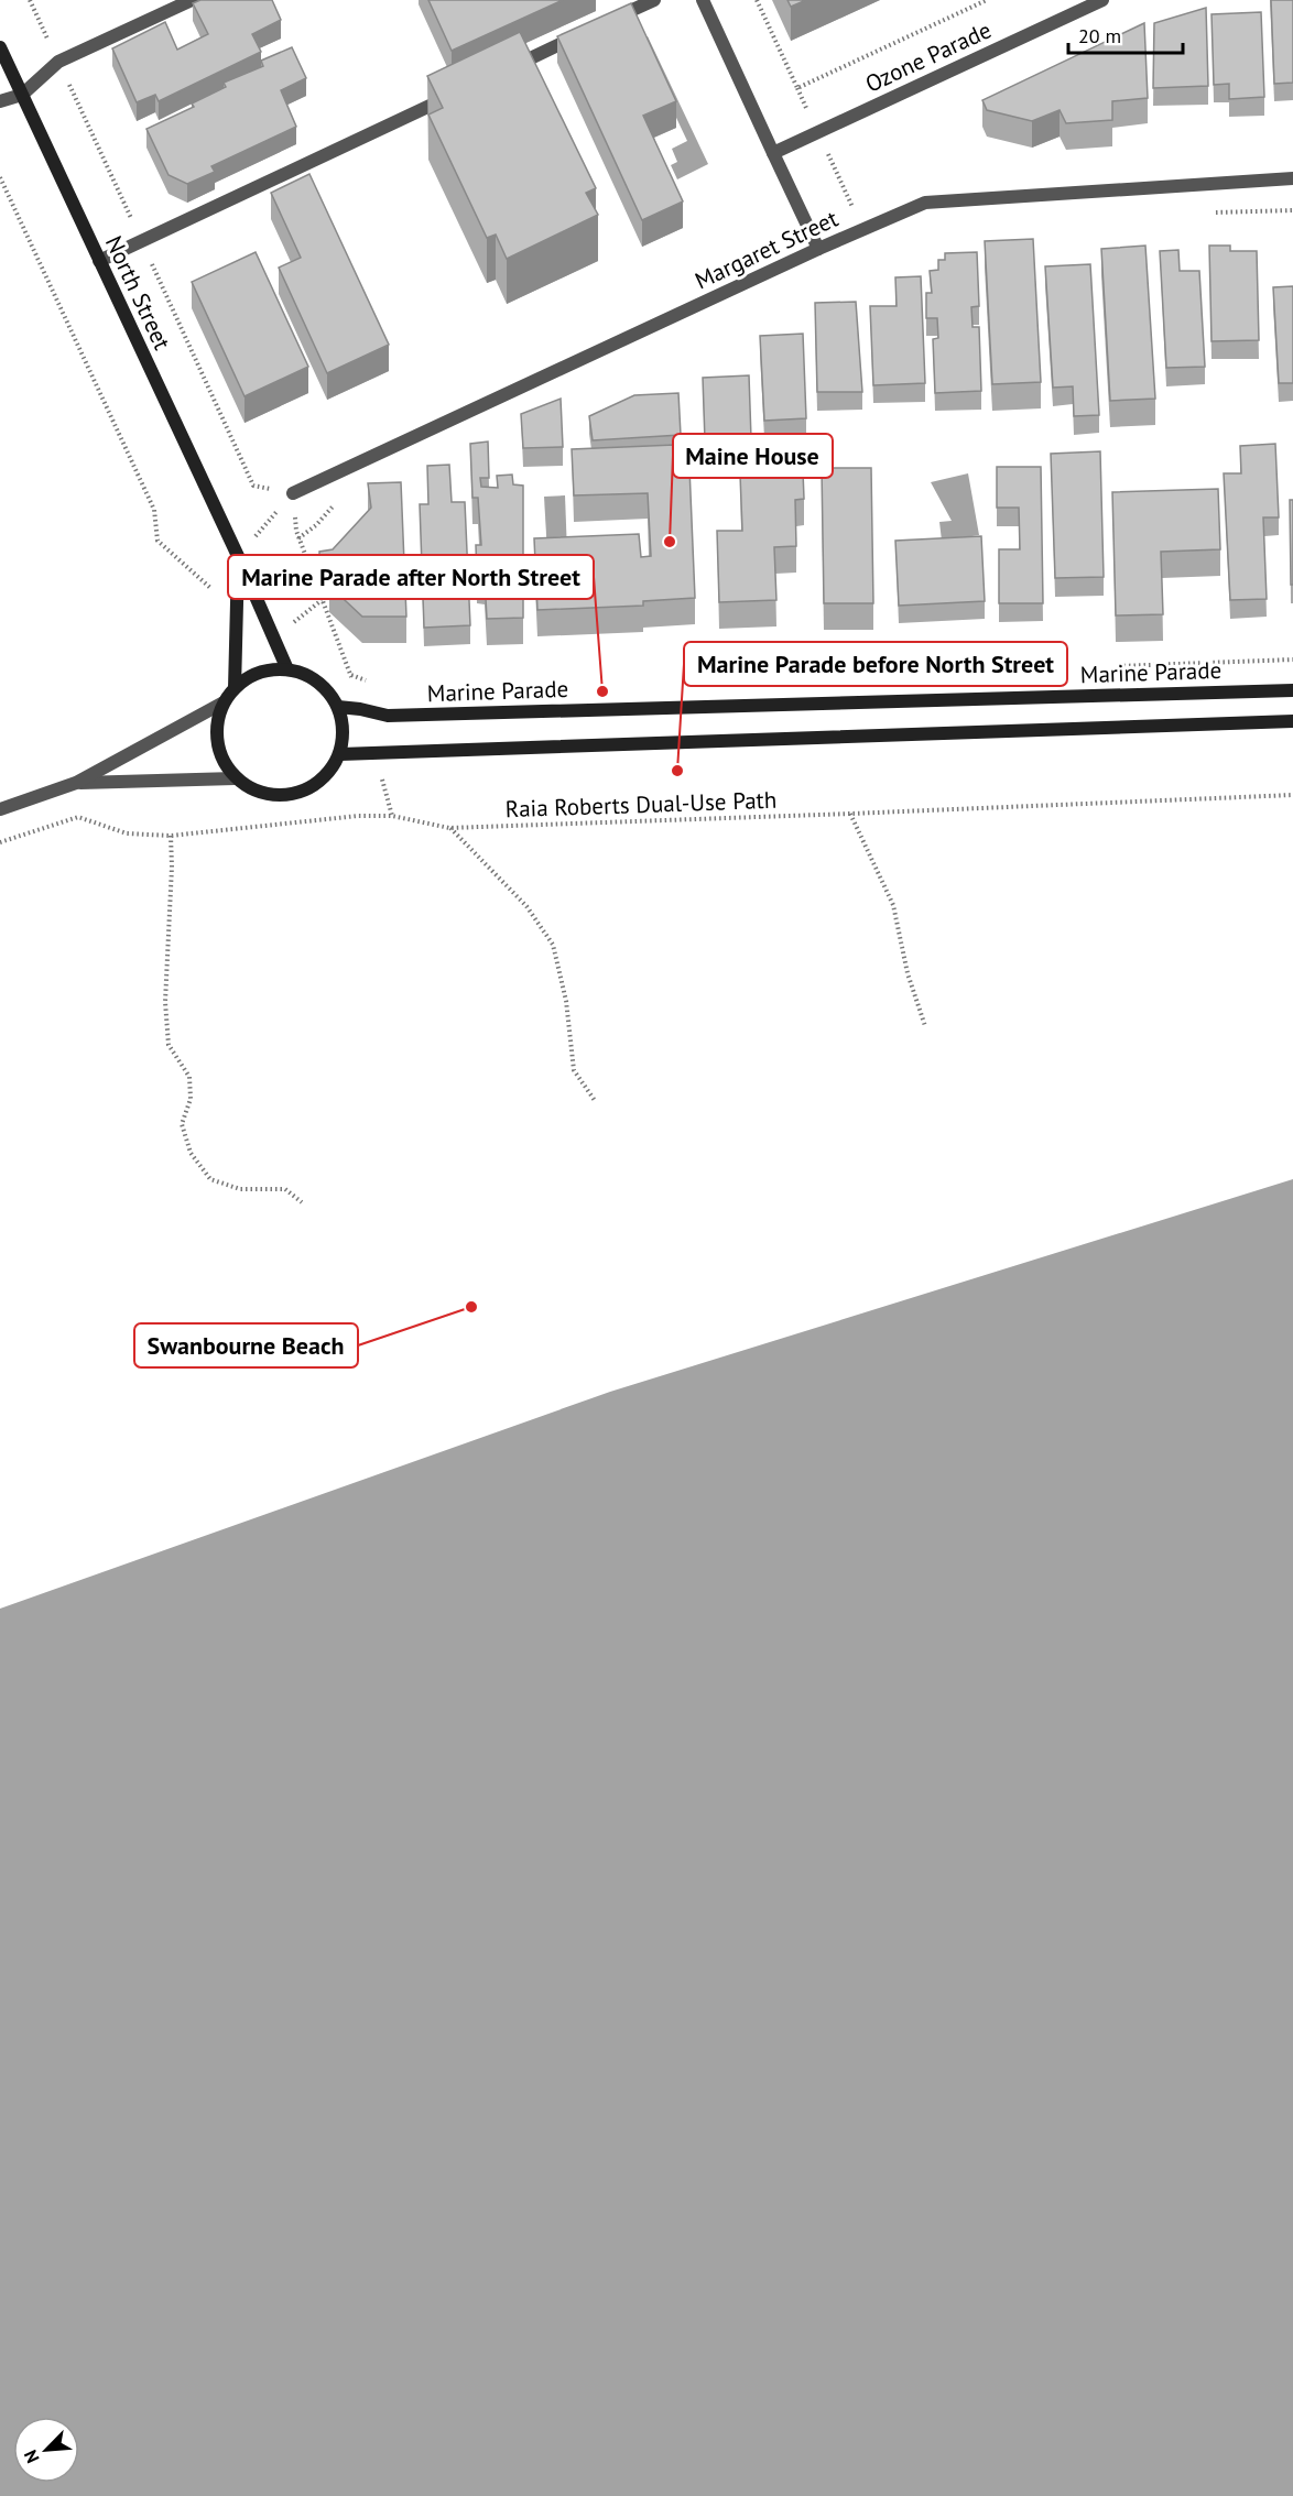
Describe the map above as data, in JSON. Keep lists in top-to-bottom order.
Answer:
{
  "streets": {
    "street": [
      "Ozone Parade",
      "Margaret Street",
      "North Street",
      "Marine Parade"
    ],
    "path": ["Raia Roberts Dual-Use Path"]
  },
  "crossings": [
    ["North Street", "Marine Parade"]
  ],
  "places": [
    "Maine House",
    "Marine Parade after North Street",
    "Marine Parade before North Street",
    "Swanbourne Beach"
  ],
  "scale_bar": "20 m",
  "north": "bottom left"
}
